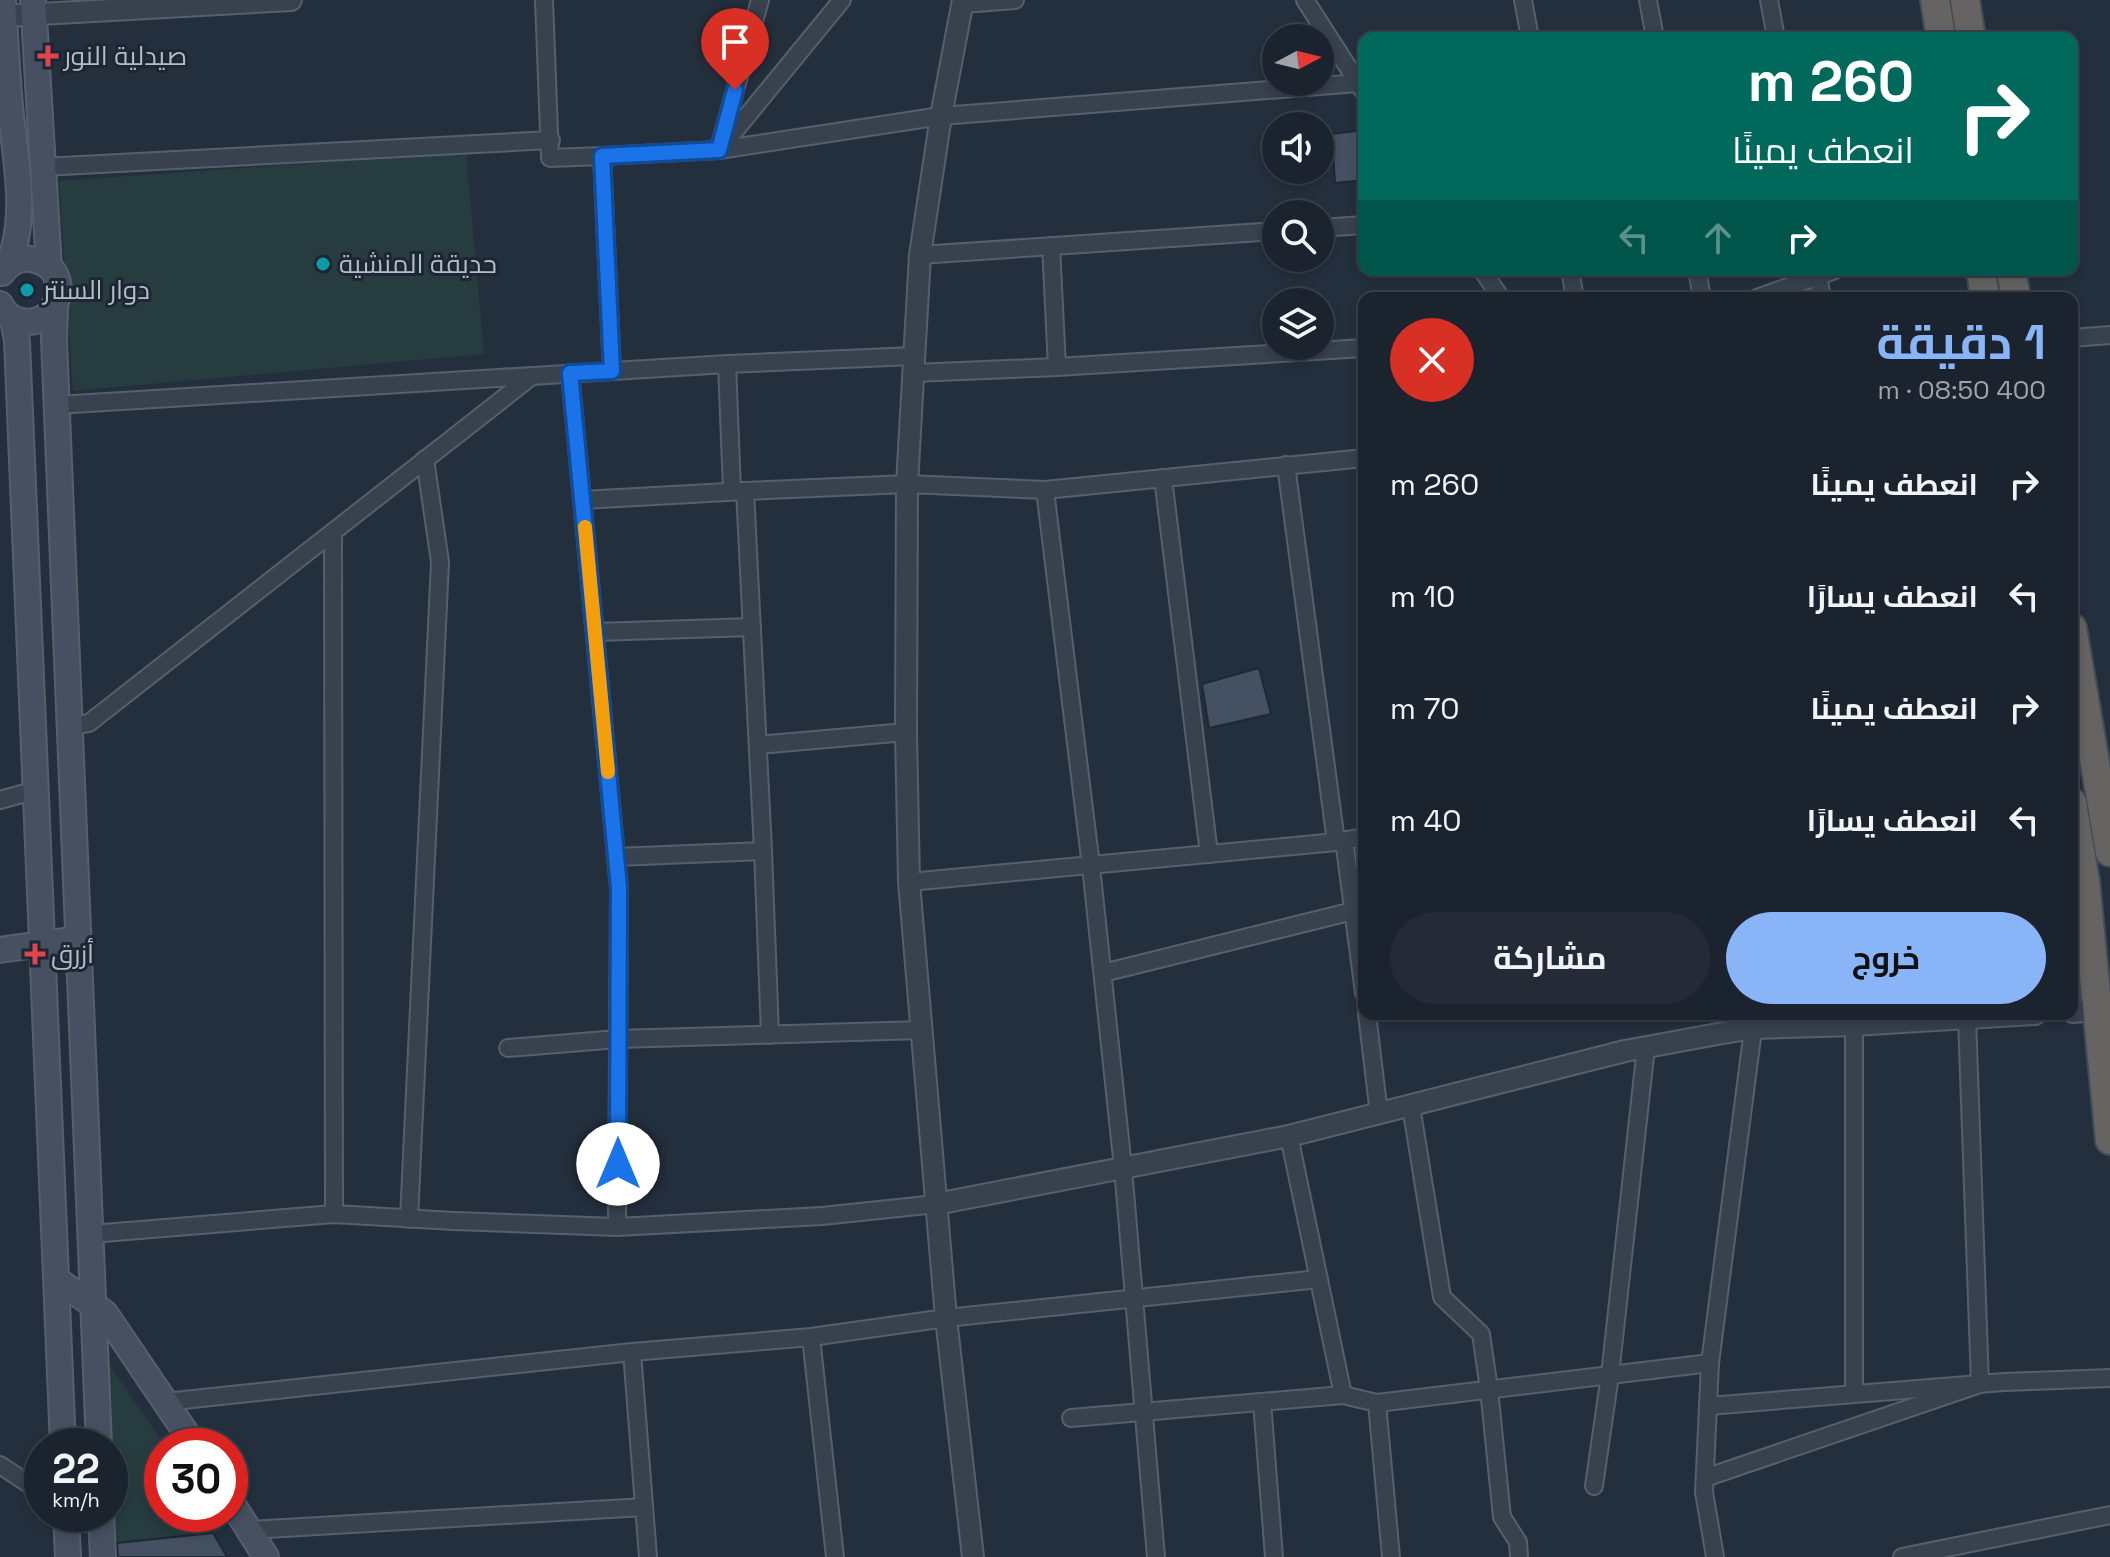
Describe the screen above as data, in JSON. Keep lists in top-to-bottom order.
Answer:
{
  "places": {
    "health": ["صيدلية النور", "أزرق"],
    "other": ["حديقة المنشية", "دوار السنتر"]
  },
  "north": "right",
  "page": {
    "turn": ["260 m", "انعطف يمينًا"],
    "heading": ["1 دقيقة", "400 m · 08:50"],
    "list": [
      {
        "name": "انعطف يمينًا",
        "value": "260 m"
      },
      {
        "name": "انعطف يسارًا",
        "value": "10 m"
      },
      {
        "name": "انعطف يمينًا",
        "value": "70 m"
      },
      {
        "name": "انعطف يسارًا",
        "value": "40 m"
      }
    ],
    "buttons": ["خروج", "مشاركة"],
    "speed": "22 km/h",
    "limit": "30"
  }
}
